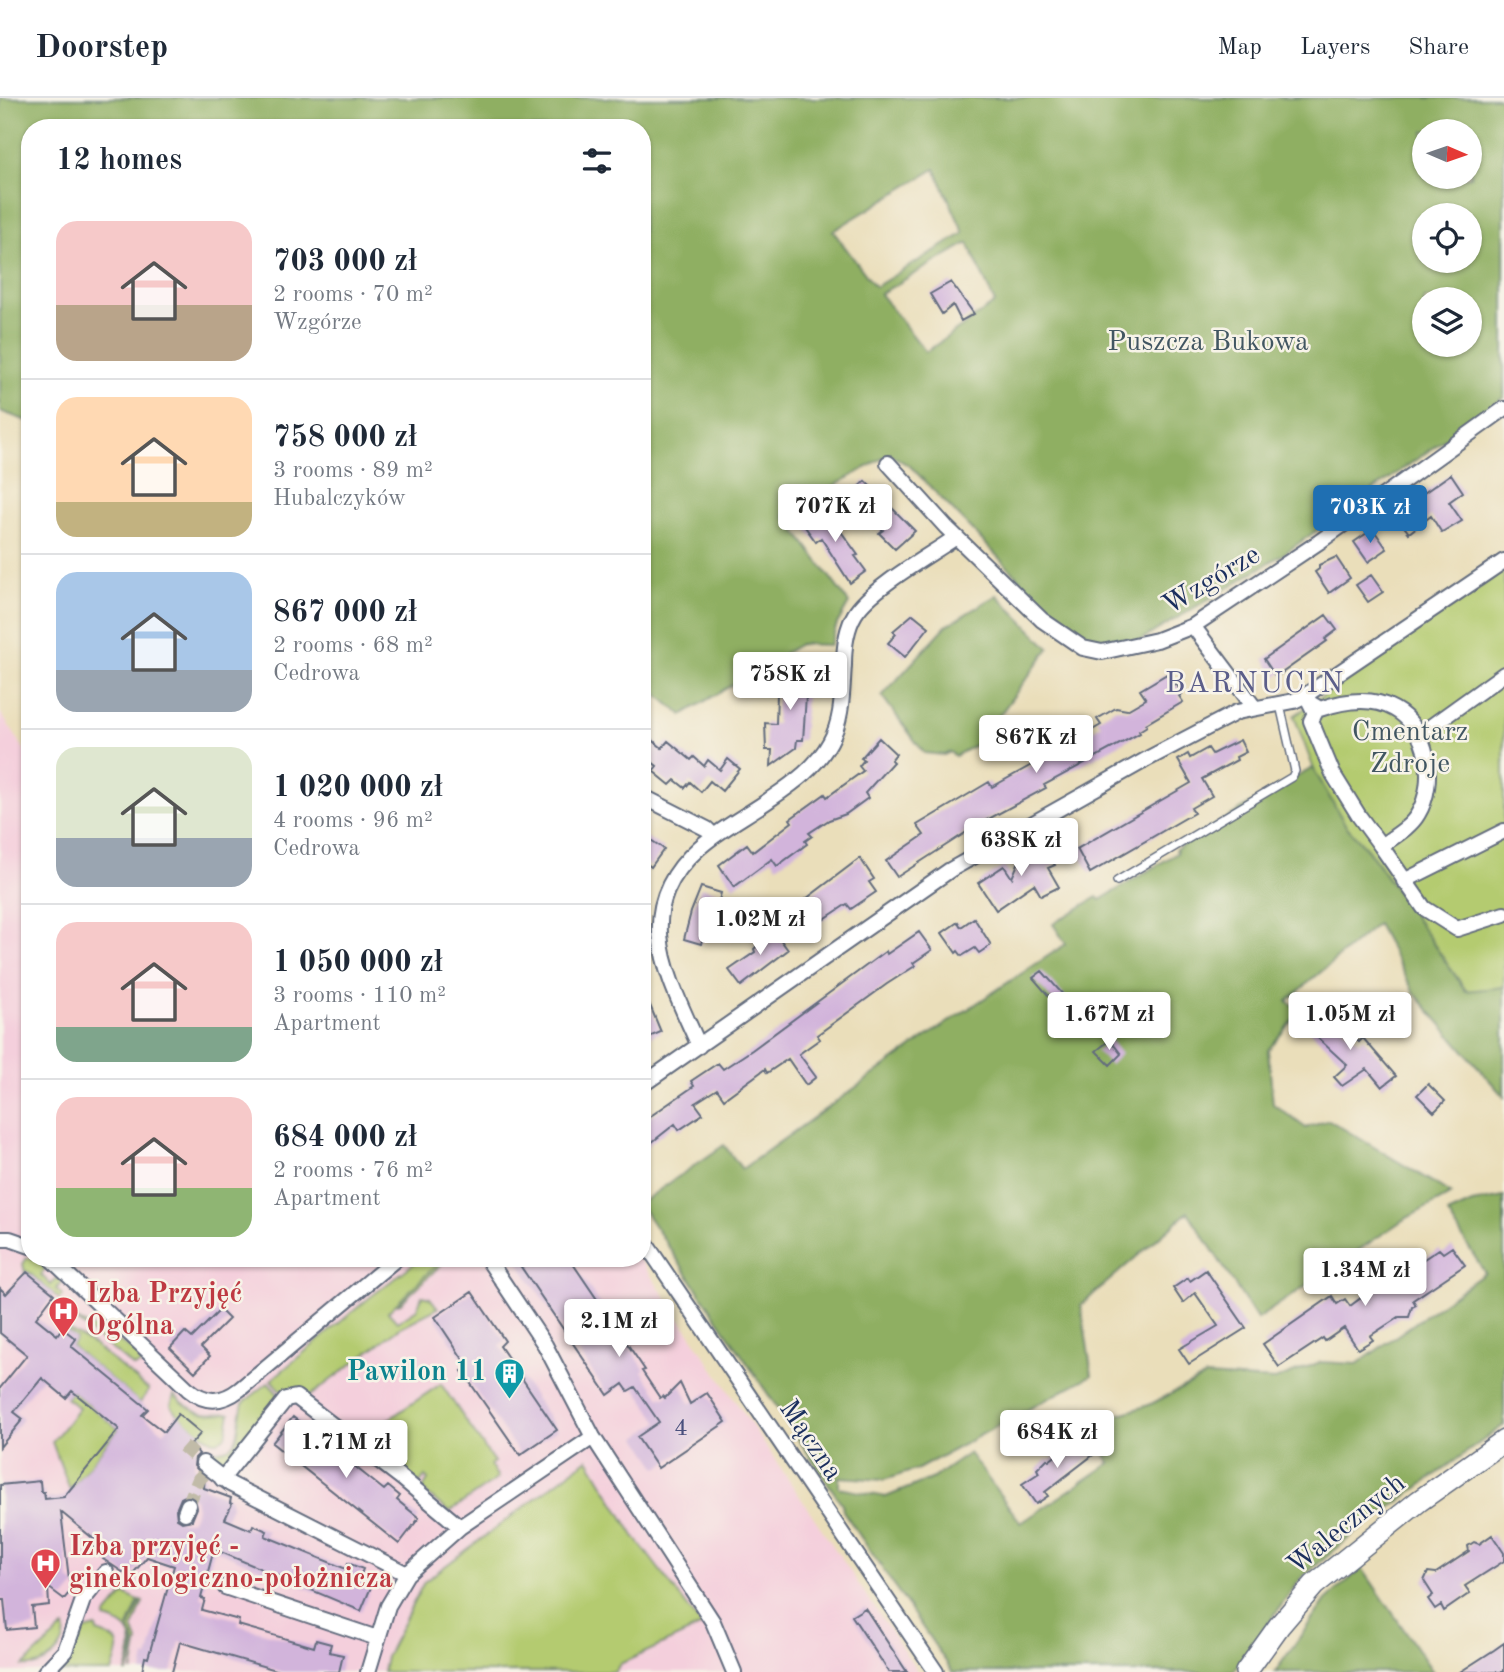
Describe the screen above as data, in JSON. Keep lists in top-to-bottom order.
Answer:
{
  "streets": {
    "street": ["Wzgórze", "Mączna", "Walecznych"]
  },
  "districts": ["BARNUCIN"],
  "parks": ["Puszcza Bukowa", "Cmentarz Zdroje"],
  "places": {
    "hospital": ["Izba Przyjęć Ogólna", "Izba przyjęć - ginekologiczno-położnicza"],
    "building": ["Pawilon 11"]
  },
  "house_numbers": ["4"],
  "north": "right",
  "page": {
    "header": "Doorstep",
    "nav": ["Map", "Layers", "Share"],
    "heading": "12 homes",
    "list": [
      {
        "name": "703 000 zł",
        "note": "2 rooms · 70 m² · Wzgórze"
      },
      {
        "name": "758 000 zł",
        "note": "3 rooms · 89 m² · Hubalczyków"
      },
      {
        "name": "867 000 zł",
        "note": "2 rooms · 68 m² · Cedrowa"
      },
      {
        "name": "1 020 000 zł",
        "note": "4 rooms · 96 m² · Cedrowa"
      },
      {
        "name": "1 050 000 zł",
        "note": "3 rooms · 110 m² · Apartment"
      },
      {
        "name": "684 000 zł",
        "note": "2 rooms · 76 m² · Apartment"
      }
    ],
    "price": [
      "707K zł",
      "703K zł",
      "758K zł",
      "867K zł",
      "638K zł",
      "1.02M zł",
      "1.67M zł",
      "1.05M zł",
      "1.34M zł",
      "2.1M zł",
      "684K zł",
      "1.71M zł"
    ]
  }
}
